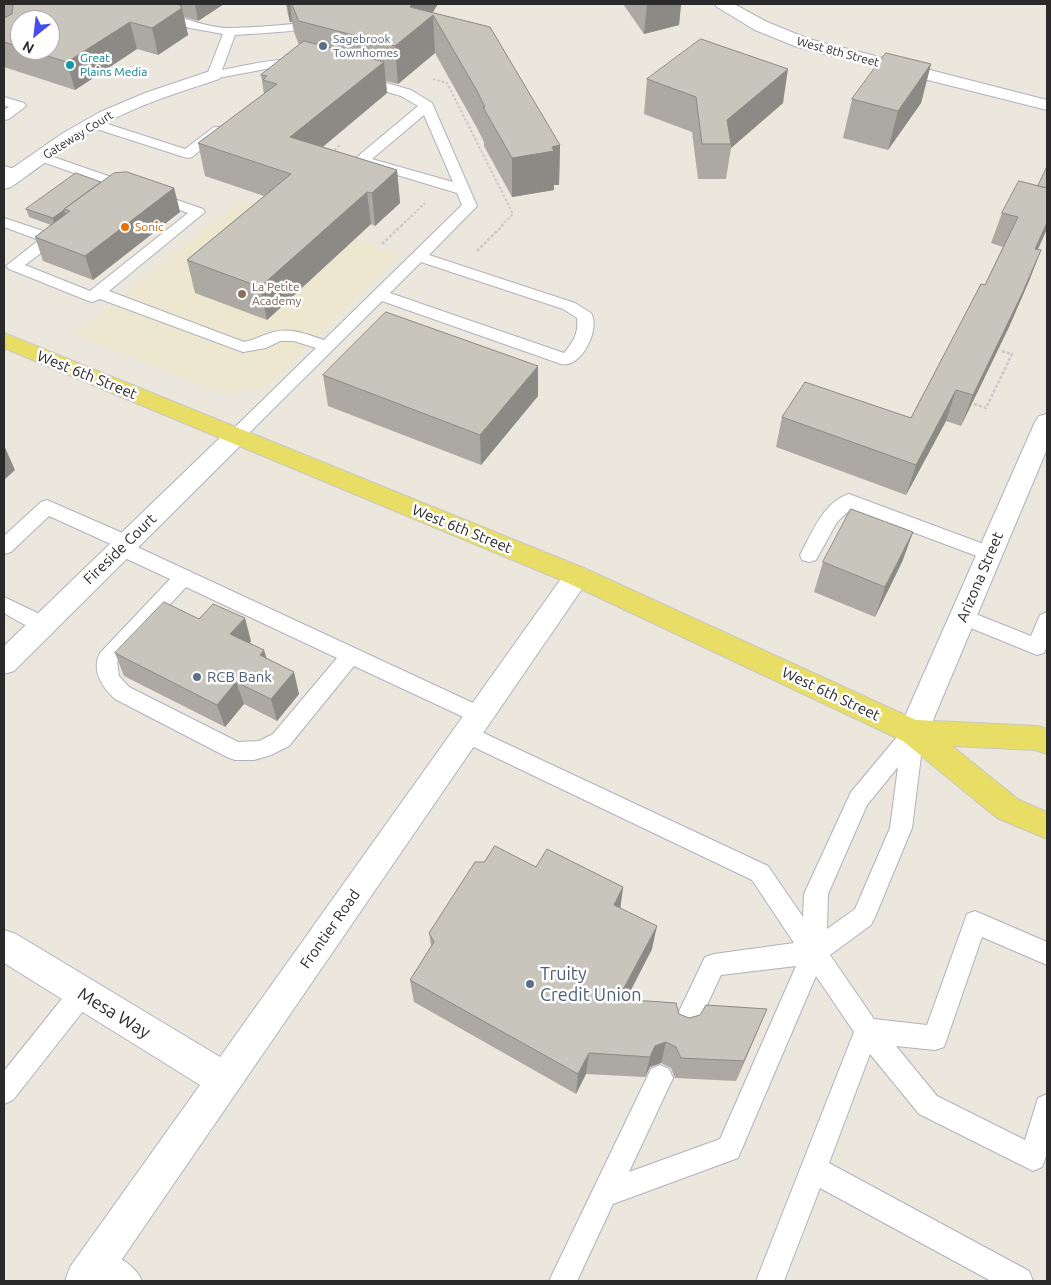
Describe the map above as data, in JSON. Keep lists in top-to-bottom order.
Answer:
{
  "streets": {
    "main road": ["West 6th Street"],
    "street": [
      "West 8th Street",
      "Gateway Court",
      "Fireside Court",
      "Arizona Street",
      "Frontier Road",
      "Mesa Way"
    ]
  },
  "crossings": [
    ["West 6th Street", "Fireside Court"],
    ["West 6th Street", "Arizona Street"],
    ["West 6th Street", "Frontier Road"],
    ["Frontier Road", "Mesa Way"]
  ],
  "places": [
    "Sagebrook Townhomes",
    "Great Plains Media",
    "Sonic",
    "La Petite Academy",
    "RCB Bank",
    "Truity Credit Union"
  ],
  "north": "bottom left"
}
